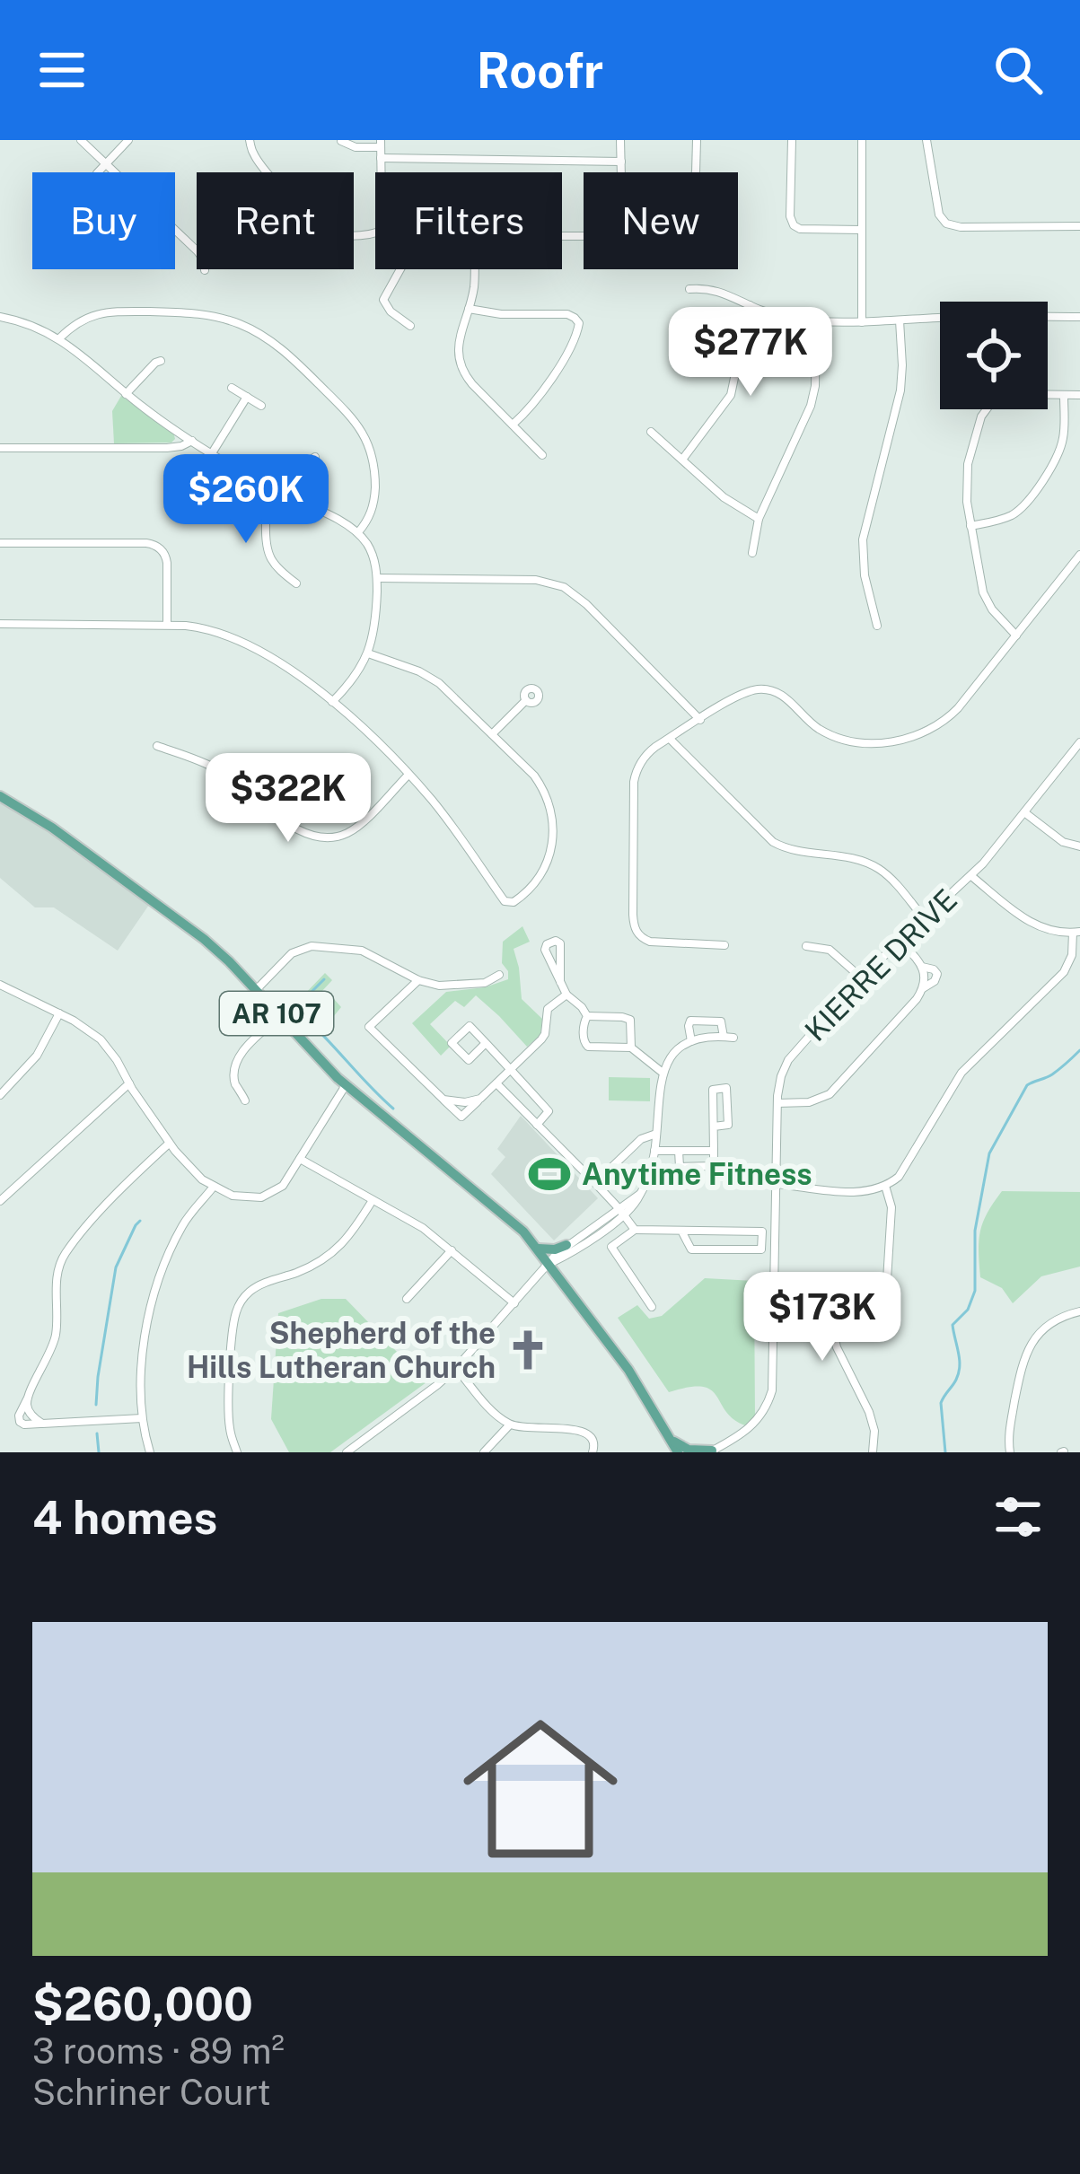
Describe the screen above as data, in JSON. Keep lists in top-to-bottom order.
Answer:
{
  "streets": {
    "main road": ["AR 107"],
    "street": ["KIERRE DRIVE"]
  },
  "places": {
    "sports": ["Anytime Fitness"],
    "church": ["Shepherd of the Hills Lutheran Church"]
  },
  "page": {
    "header": "Roofr",
    "chip": [
      "Buy",
      "Rent",
      "Filters",
      "New"
    ],
    "price": [
      "$277K",
      "$260K",
      "$322K",
      "$173K"
    ],
    "heading": "4 homes",
    "list": [
      {
        "name": "$260,000",
        "note": "3 rooms · 89 m² · Schriner Court"
      }
    ]
  }
}
